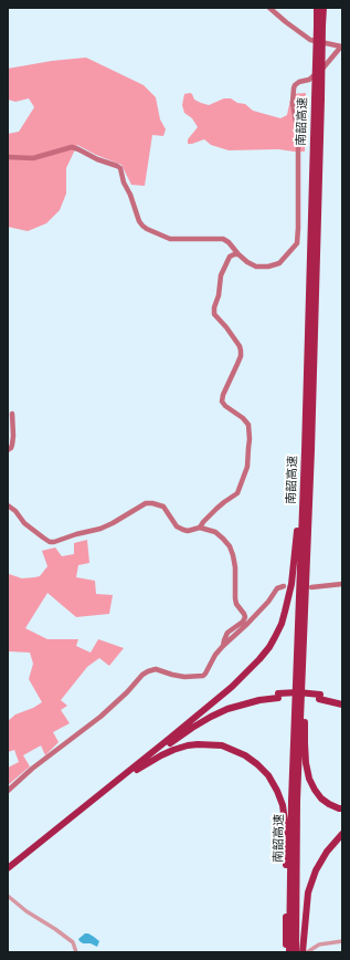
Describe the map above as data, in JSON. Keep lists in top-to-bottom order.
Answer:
{
  "streets": {
    "highway": ["南韶高速"]
  }
}
